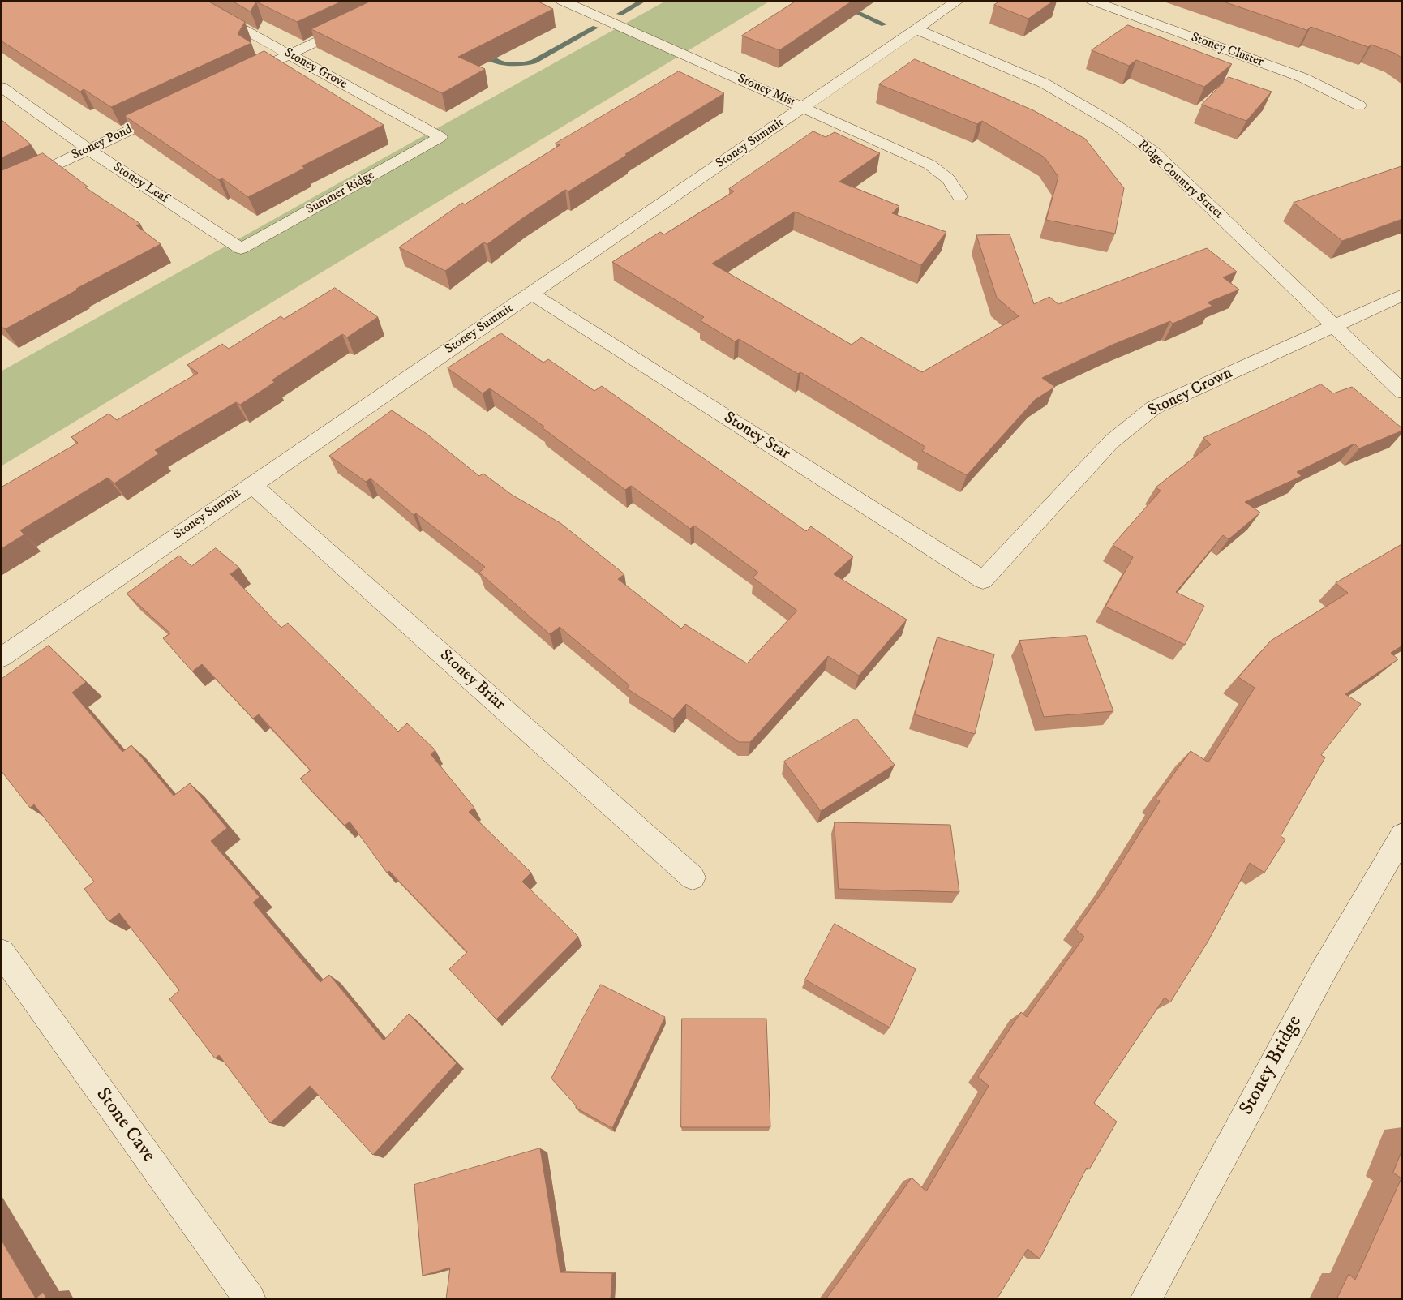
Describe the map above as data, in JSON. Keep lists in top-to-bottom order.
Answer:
{
  "streets": {
    "street": [
      "Stoney Cluster",
      "Stoney Grove",
      "Stoney Mist",
      "Stoney Pond",
      "Stoney Summit",
      "Ridge Country Street",
      "Stoney Leaf",
      "Summer Ridge",
      "Stoney Crown",
      "Stoney Star",
      "Stoney Briar",
      "Stoney Bridge",
      "Stone Cave"
    ]
  },
  "crossings": [
    ["Stoney Grove", "Summer Ridge"],
    ["Stoney Mist", "Stoney Summit"],
    ["Stoney Pond", "Stoney Leaf"],
    ["Stoney Summit", "Ridge Country Street"],
    ["Stoney Summit", "Stoney Star"],
    ["Stoney Summit", "Stoney Briar"],
    ["Ridge Country Street", "Stoney Crown"],
    ["Stoney Leaf", "Summer Ridge"],
    ["Stoney Crown", "Stoney Star"]
  ]
}
